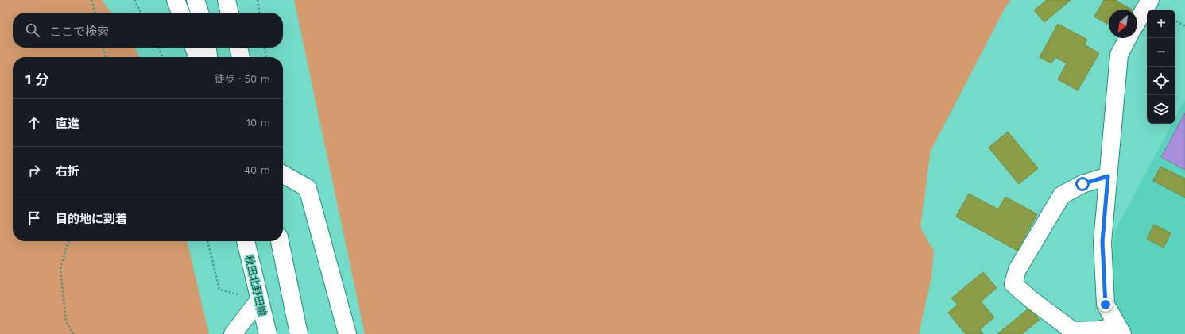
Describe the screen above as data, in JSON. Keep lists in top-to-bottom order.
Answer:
{
  "streets": {
    "main road": ["秋田北野田線"]
  },
  "north": "bottom left",
  "page": {
    "map_buttons": ["+", "−"],
    "search": "ここで検索",
    "heading": ["1 分", "徒歩 · 50 m"],
    "list": [
      ["直進", "10 m"],
      ["右折", "40 m"],
      "目的地に到着"
    ]
  }
}
